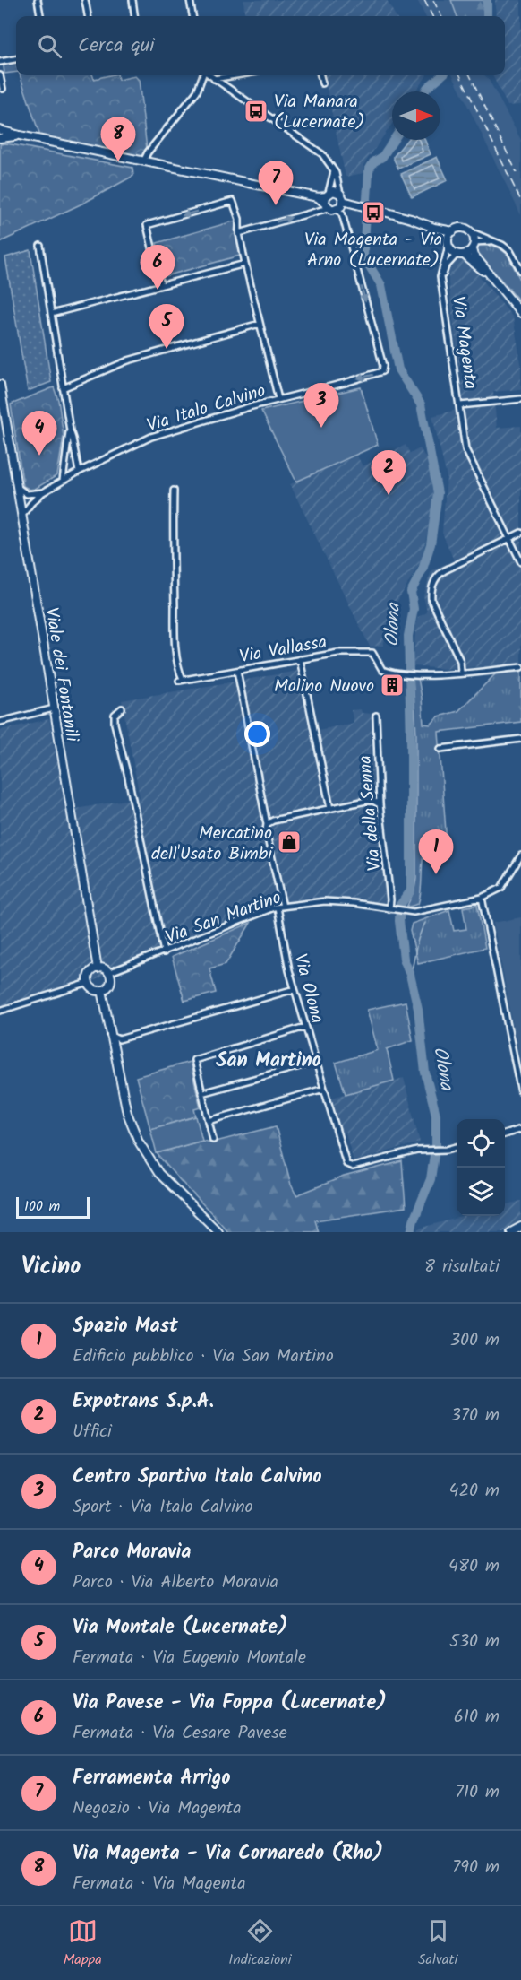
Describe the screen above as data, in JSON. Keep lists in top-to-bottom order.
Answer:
{
  "streets": {
    "main road": ["Viale dei Fontanili"],
    "street": [
      "Via Magenta",
      "Via Italo Calvino",
      "Via Vallassa",
      "Via della Senna",
      "Via San Martino",
      "Via Olona"
    ]
  },
  "crossings": [
    ["Via Italo Calvino", "Viale dei Fontanili"],
    ["Via Vallassa", "Via Olona"],
    ["Viale dei Fontanili", "Via San Martino"],
    ["Via della Senna", "Via San Martino"],
    ["Via San Martino", "Via Olona"]
  ],
  "districts": ["San Martino"],
  "water": ["Olona"],
  "places": {
    "bus stop": ["Via Manara (Lucernate)", "Via Magenta - Via Arno (Lucernate)"],
    "building": ["Molino Nuovo"],
    "shop": ["Mercatino dell'Usato Bimbi"]
  },
  "scale_bar": "100 m",
  "north": "right",
  "page": {
    "search": "Cerca qui",
    "pins": [
      "8",
      "7",
      "6",
      "5",
      "3",
      "4",
      "2",
      "1"
    ],
    "scale": "100 m",
    "heading": ["Vicino", "8 risultati"],
    "list": [
      {
        "mark": "1",
        "name": "Spazio Mast",
        "note": "Edificio pubblico · Via San Martino",
        "value": "300 m"
      },
      {
        "mark": "2",
        "name": "Expotrans S.p.A.",
        "note": "Uffici",
        "value": "370 m"
      },
      {
        "mark": "3",
        "name": "Centro Sportivo Italo Calvino",
        "note": "Sport · Via Italo Calvino",
        "value": "420 m"
      },
      {
        "mark": "4",
        "name": "Parco Moravia",
        "note": "Parco · Via Alberto Moravia",
        "value": "480 m"
      },
      {
        "mark": "5",
        "name": "Via Montale (Lucernate)",
        "note": "Fermata · Via Eugenio Montale",
        "value": "530 m"
      },
      {
        "mark": "6",
        "name": "Via Pavese - Via Foppa (Lucernate)",
        "note": "Fermata · Via Cesare Pavese",
        "value": "610 m"
      },
      {
        "mark": "7",
        "name": "Ferramenta Arrigo",
        "note": "Negozio · Via Magenta",
        "value": "710 m"
      },
      {
        "mark": "8",
        "name": "Via Magenta - Via Cornaredo (Rho)",
        "note": "Fermata · Via Magenta",
        "value": "790 m"
      }
    ],
    "nav": ["Mappa", "Indicazioni", "Salvati"]
  }
}
